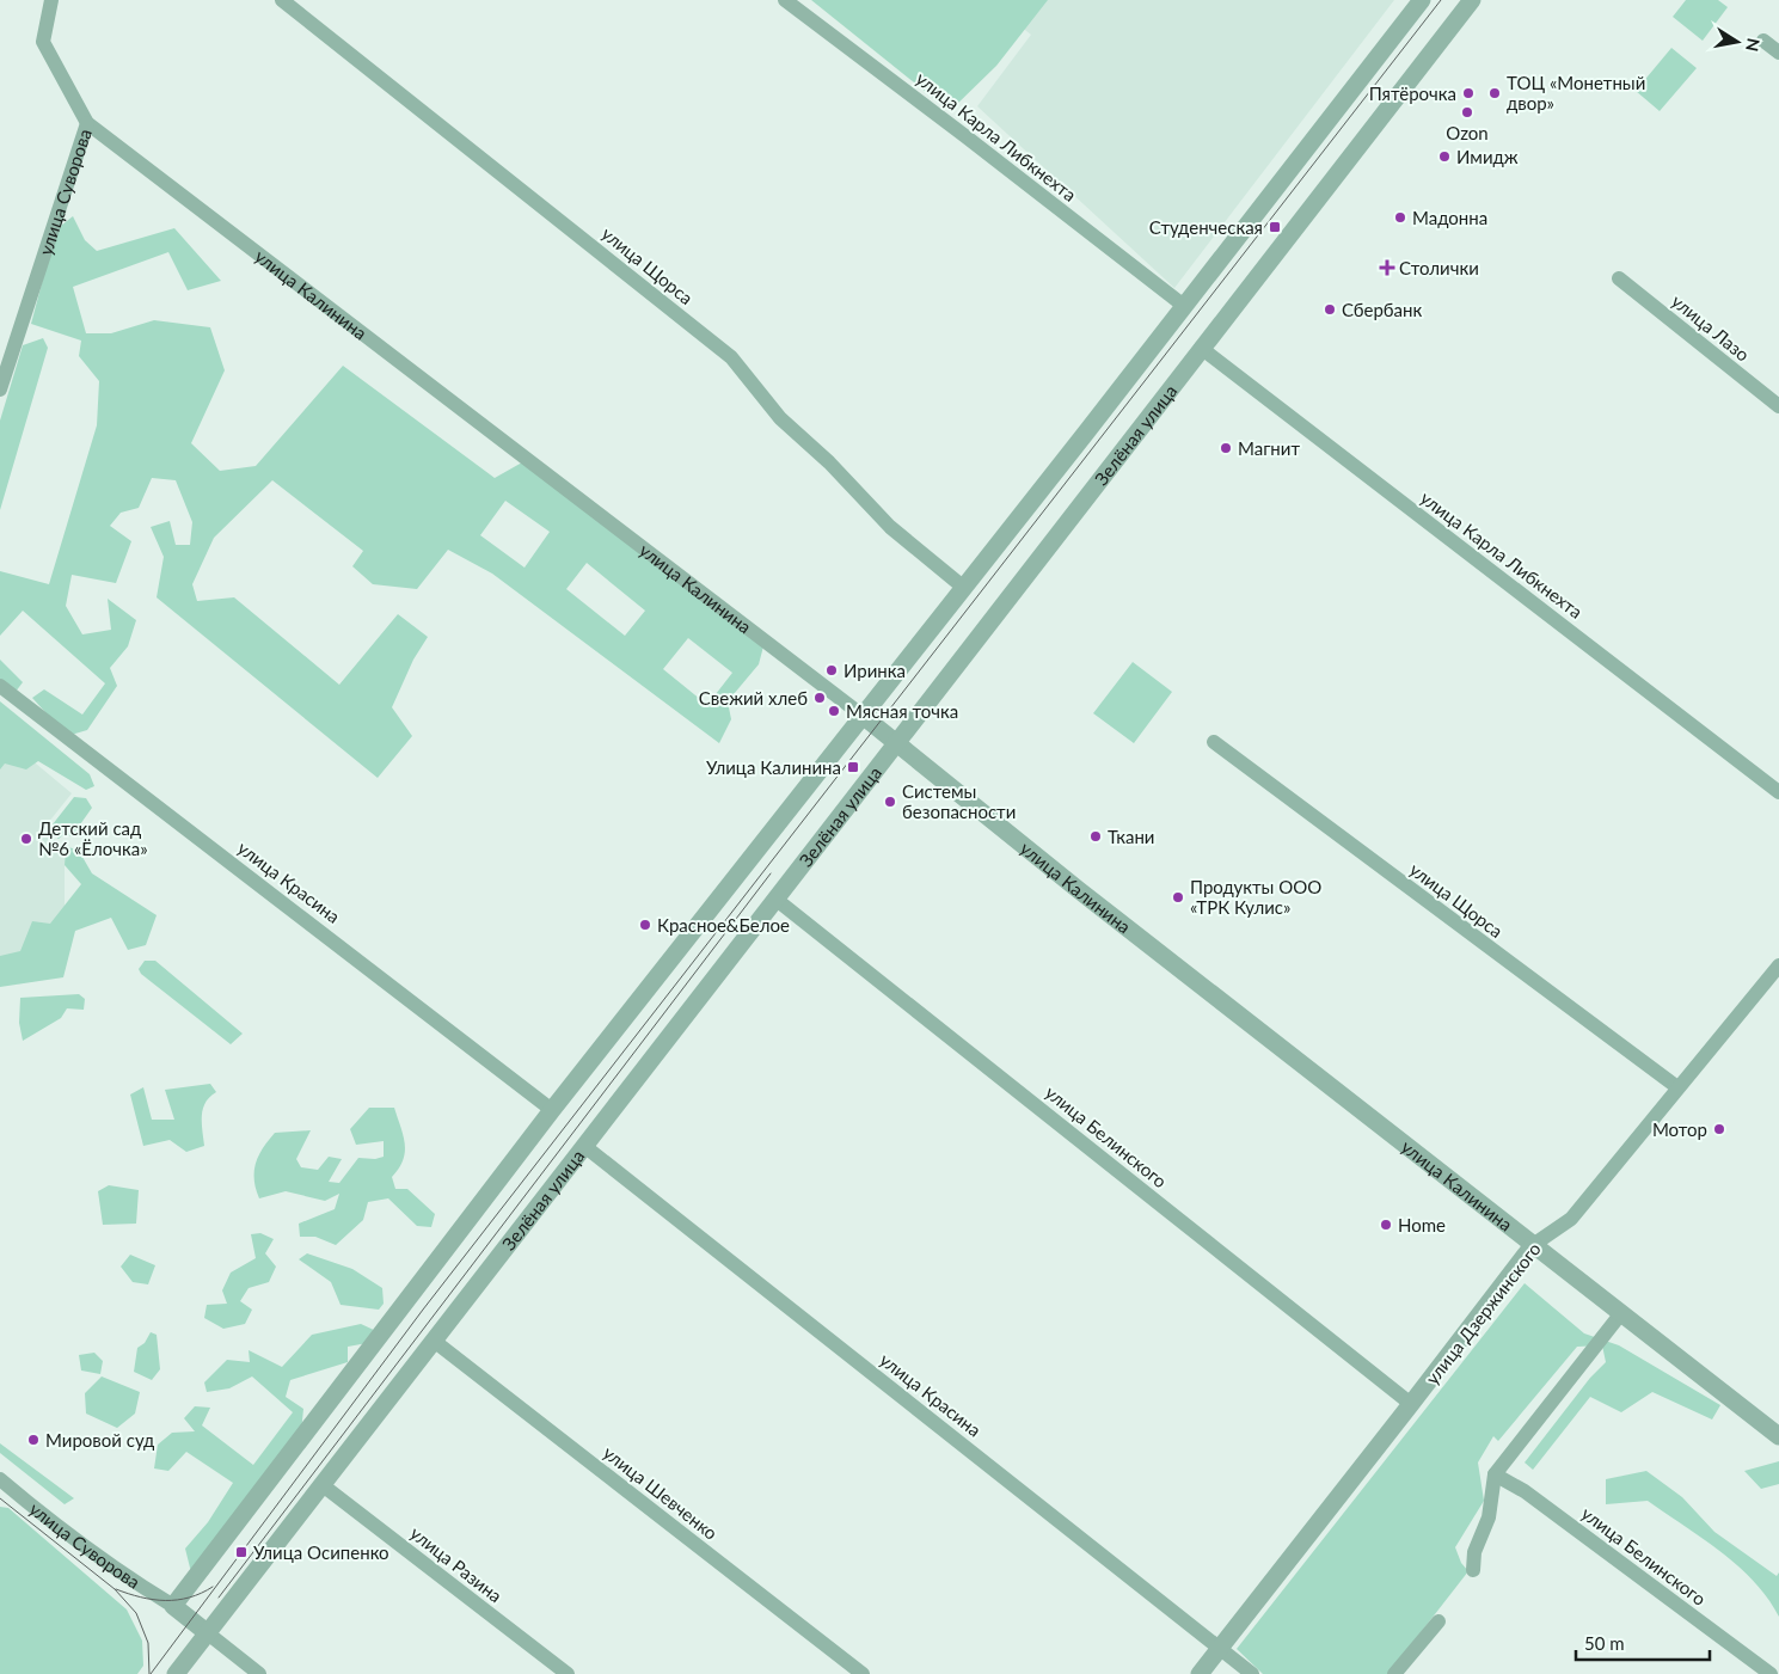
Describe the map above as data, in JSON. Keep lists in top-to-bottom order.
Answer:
{
  "streets": {
    "street": [
      "улица Карла Либкнехта",
      "улица Суворова",
      "улица Щорса",
      "улица Калинина",
      "улица Лазо",
      "Зелёная улица",
      "улица Красина",
      "улица Белинского",
      "улица Дзержинского",
      "улица Шевченко",
      "улица Разина"
    ]
  },
  "crossings": [
    ["улица Карла Либкнехта", "Зелёная улица"],
    ["улица Суворова", "улица Калинина"],
    ["улица Щорса", "улица Дзержинского"],
    ["улица Калинина", "Зелёная улица"],
    ["улица Калинина", "улица Дзержинского"],
    ["Зелёная улица", "улица Красина"],
    ["Зелёная улица", "улица Белинского"],
    ["Зелёная улица", "улица Шевченко"],
    ["Зелёная улица", "улица Разина"],
    ["улица Красина", "улица Дзержинского"],
    ["улица Белинского", "улица Дзержинского"]
  ],
  "places": {
    "other": [
      "Пятёрочка",
      "ТОЦ «Монетный двор»",
      "Ozon",
      "Имидж",
      "Мадонна",
      "Сбербанк",
      "Магнит",
      "Иринка",
      "Свежий хлеб",
      "Мясная точка",
      "Системы безопасности",
      "Ткани",
      "Детский сад №6 «Ёлочка»",
      "Продукты ООО «ТРК Кулис»",
      "Красное&Белое",
      "Мотор",
      "Home",
      "Мировой суд"
    ],
    "transit": ["Студенческая", "Улица Калинина", "Улица Осипенко"],
    "health": ["Столички"]
  },
  "scale_bar": "50 m",
  "north": "right"
}
